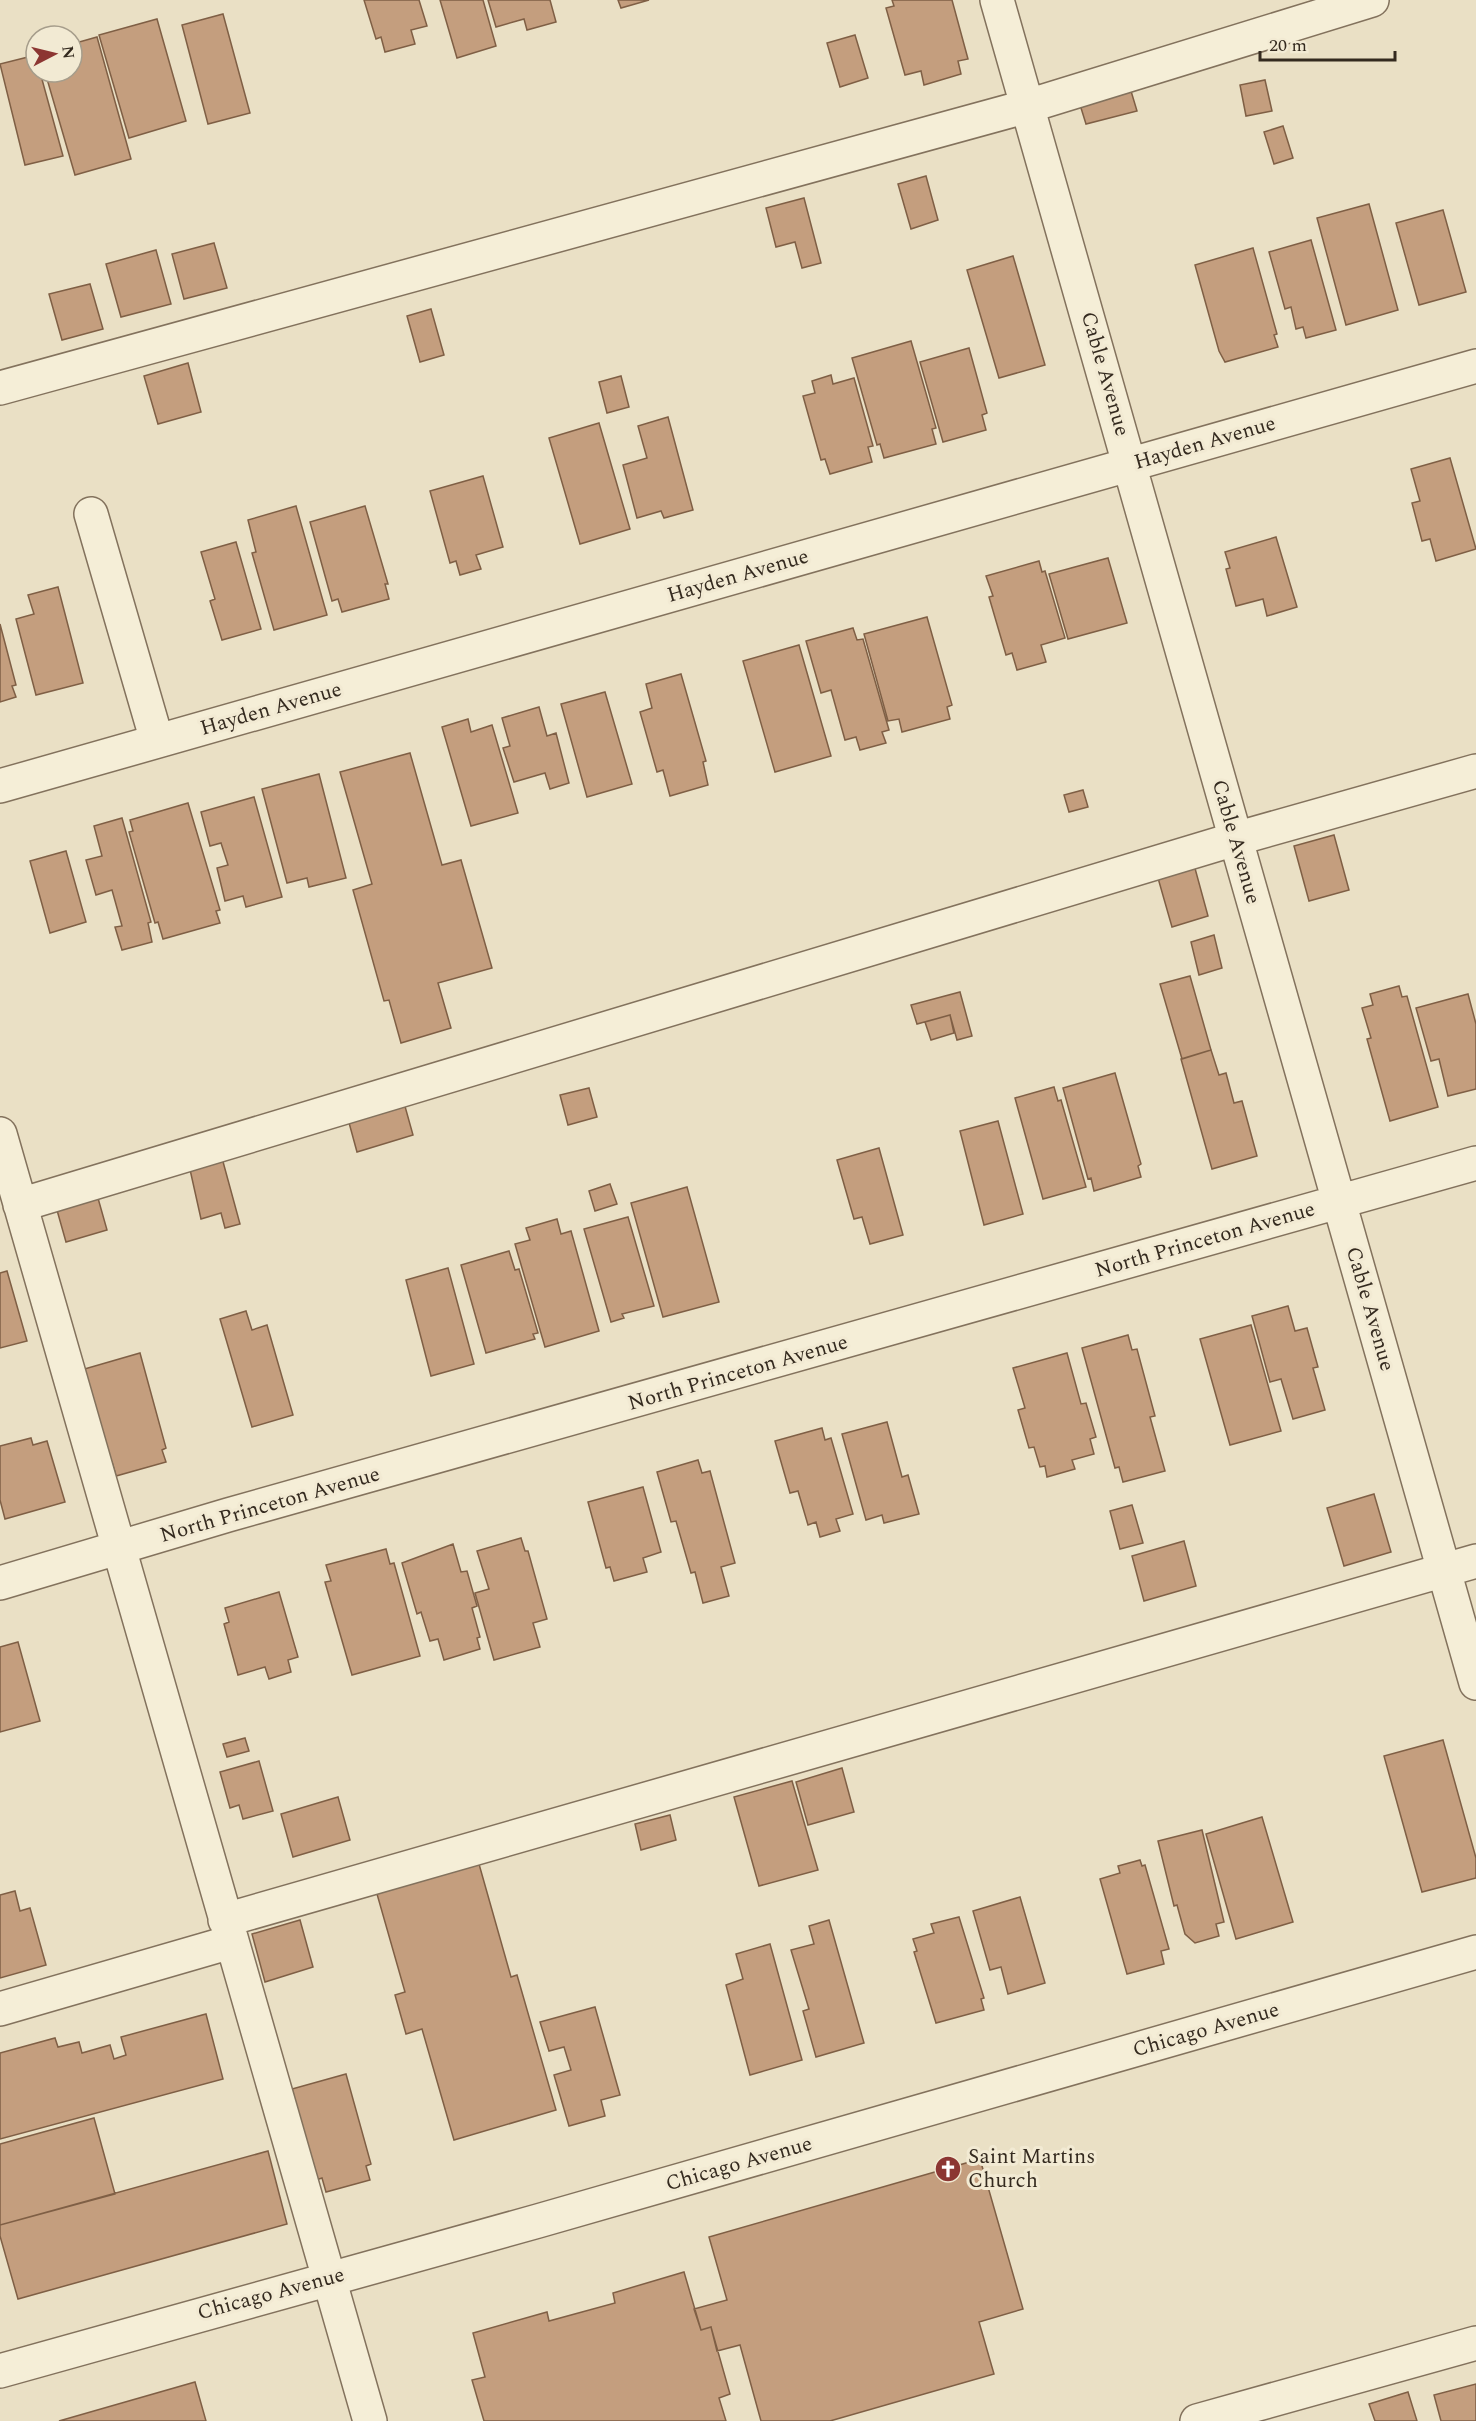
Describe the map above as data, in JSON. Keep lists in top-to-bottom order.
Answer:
{
  "streets": {
    "street": [
      "Cable Avenue",
      "Hayden Avenue",
      "North Princeton Avenue",
      "Chicago Avenue"
    ]
  },
  "crossings": [
    ["Cable Avenue", "Hayden Avenue"],
    ["Cable Avenue", "North Princeton Avenue"]
  ],
  "places": {
    "church": ["Saint Martins Church"]
  },
  "scale_bar": "20 m",
  "north": "right"
}
